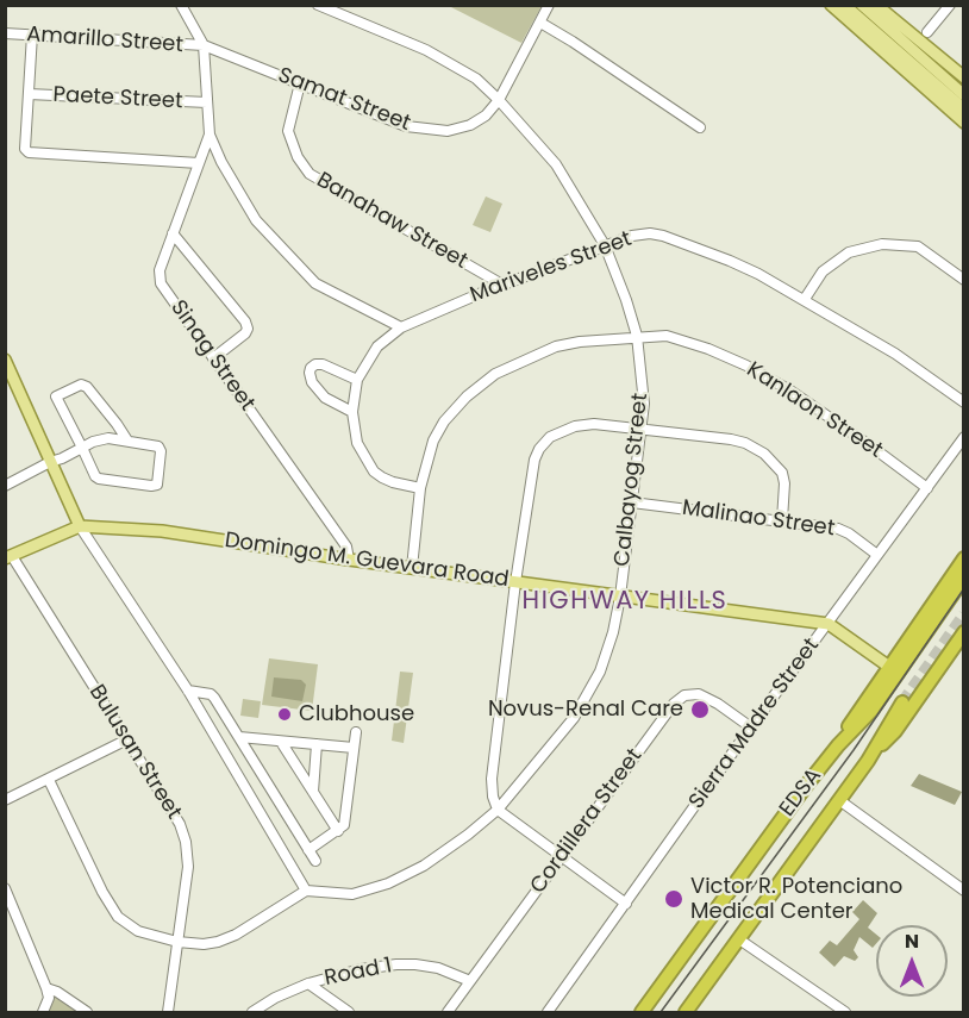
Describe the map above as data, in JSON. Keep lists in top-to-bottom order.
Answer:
{
  "streets": {
    "highway": ["EDSA"],
    "main road": ["Domingo M. Guevara Road"],
    "street": [
      "Amarillo Street",
      "Paete Street",
      "Samat Street",
      "Banahaw Street",
      "Mariveles Street",
      "Sinag Street",
      "Kanlaon Street",
      "Calbayog Street",
      "Malinao Street",
      "Sierra Madre Street",
      "Bulusan Street",
      "Cordillera Street",
      "Road 1"
    ]
  },
  "crossings": [
    ["Amarillo Street", "Samat Street"],
    ["Samat Street", "Banahaw Street"],
    ["Samat Street", "Calbayog Street"],
    ["Banahaw Street", "Mariveles Street"],
    ["Mariveles Street", "Kanlaon Street"],
    ["Mariveles Street", "Calbayog Street"],
    ["Sinag Street", "Domingo M. Guevara Road"],
    ["Kanlaon Street", "Calbayog Street"],
    ["Kanlaon Street", "Domingo M. Guevara Road"],
    ["Kanlaon Street", "Sierra Madre Street"],
    ["Calbayog Street", "Malinao Street"],
    ["Calbayog Street", "Domingo M. Guevara Road"],
    ["Malinao Street", "Sierra Madre Street"],
    ["Domingo M. Guevara Road", "Sierra Madre Street"],
    ["Domingo M. Guevara Road", "Bulusan Street"],
    ["Sierra Madre Street", "Cordillera Street"],
    ["Cordillera Street", "Road 1"]
  ],
  "districts": ["HIGHWAY HILLS"],
  "places": ["Novus-Renal Care", "Clubhouse", "Victor R. Potenciano Medical Center"],
  "north": "top"
}
